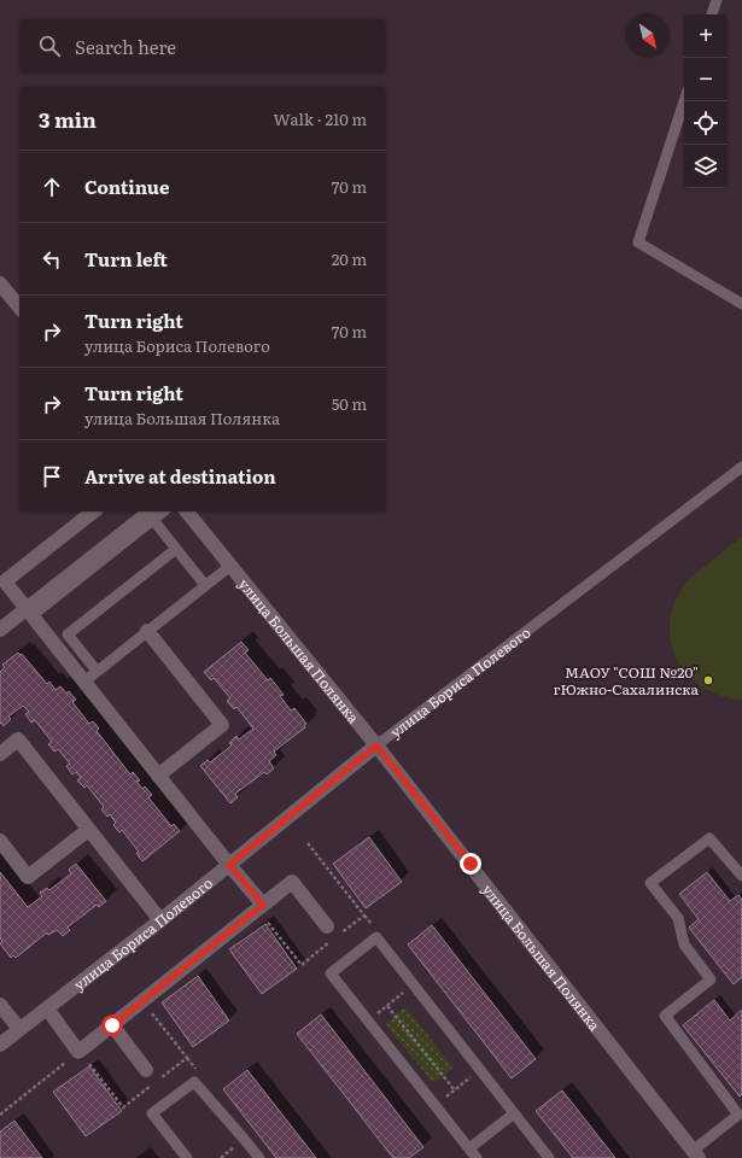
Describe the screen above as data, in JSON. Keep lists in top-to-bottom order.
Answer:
{
  "streets": {
    "street": ["улица Большая Полянка", "улица Бориса Полевого"]
  },
  "crossings": [
    ["улица Большая Полянка", "улица Бориса Полевого"]
  ],
  "places": ["МАОУ \"СОШ №20\" гЮжно-Сахалинска"],
  "north": "bottom right",
  "page": {
    "map_buttons": ["+", "−"],
    "search": "Search here",
    "heading": ["3 min", "Walk · 210 m"],
    "list": [
      ["Continue", "70 m"],
      ["Turn left", "20 m"],
      ["Turn right", "улица Бориса Полевого", "70 m"],
      ["Turn right", "улица Большая Полянка", "50 m"],
      "Arrive at destination"
    ]
  }
}
